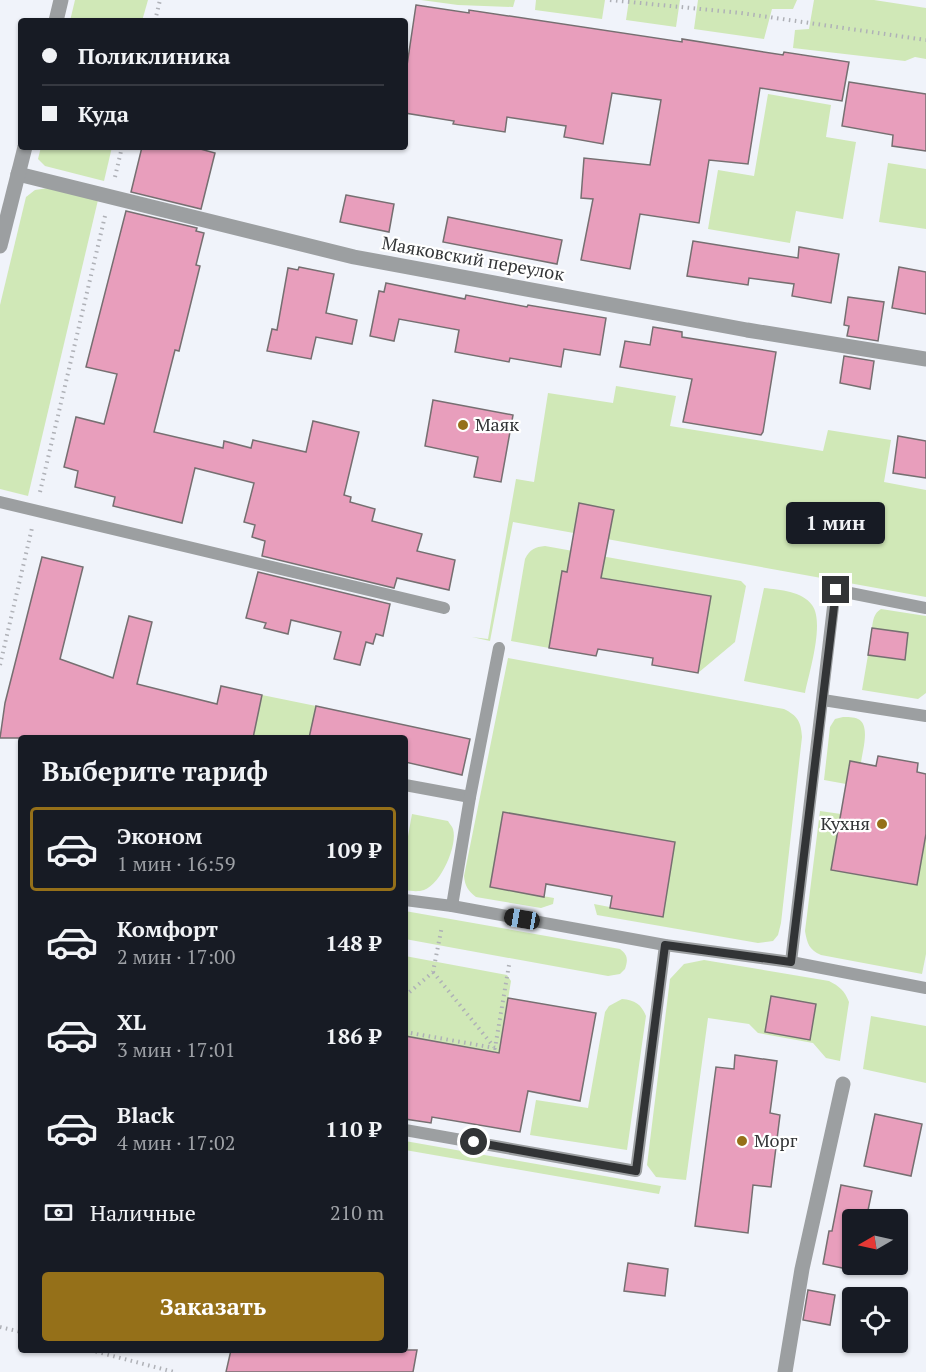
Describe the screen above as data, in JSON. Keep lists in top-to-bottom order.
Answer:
{
  "streets": {
    "street": ["Маяковский переулок"]
  },
  "places": ["Маяк", "Кухня", "Морг"],
  "north": "left",
  "page": {
    "banner": ["Поликлиника", "Куда"],
    "bubble": "1 мин",
    "heading": "Выберите тариф",
    "list": [
      {
        "name": "Эконом",
        "note": "1 мин · 16:59",
        "value": "109 ₽"
      },
      {
        "name": "Комфорт",
        "note": "2 мин · 17:00",
        "value": "148 ₽"
      },
      {
        "name": "XL",
        "note": "3 мин · 17:01",
        "value": "186 ₽"
      },
      {
        "name": "Black",
        "note": "4 мин · 17:02",
        "value": "110 ₽"
      }
    ],
    "pay": ["Наличные", "210 m"],
    "buttons": "Заказать"
  }
}
